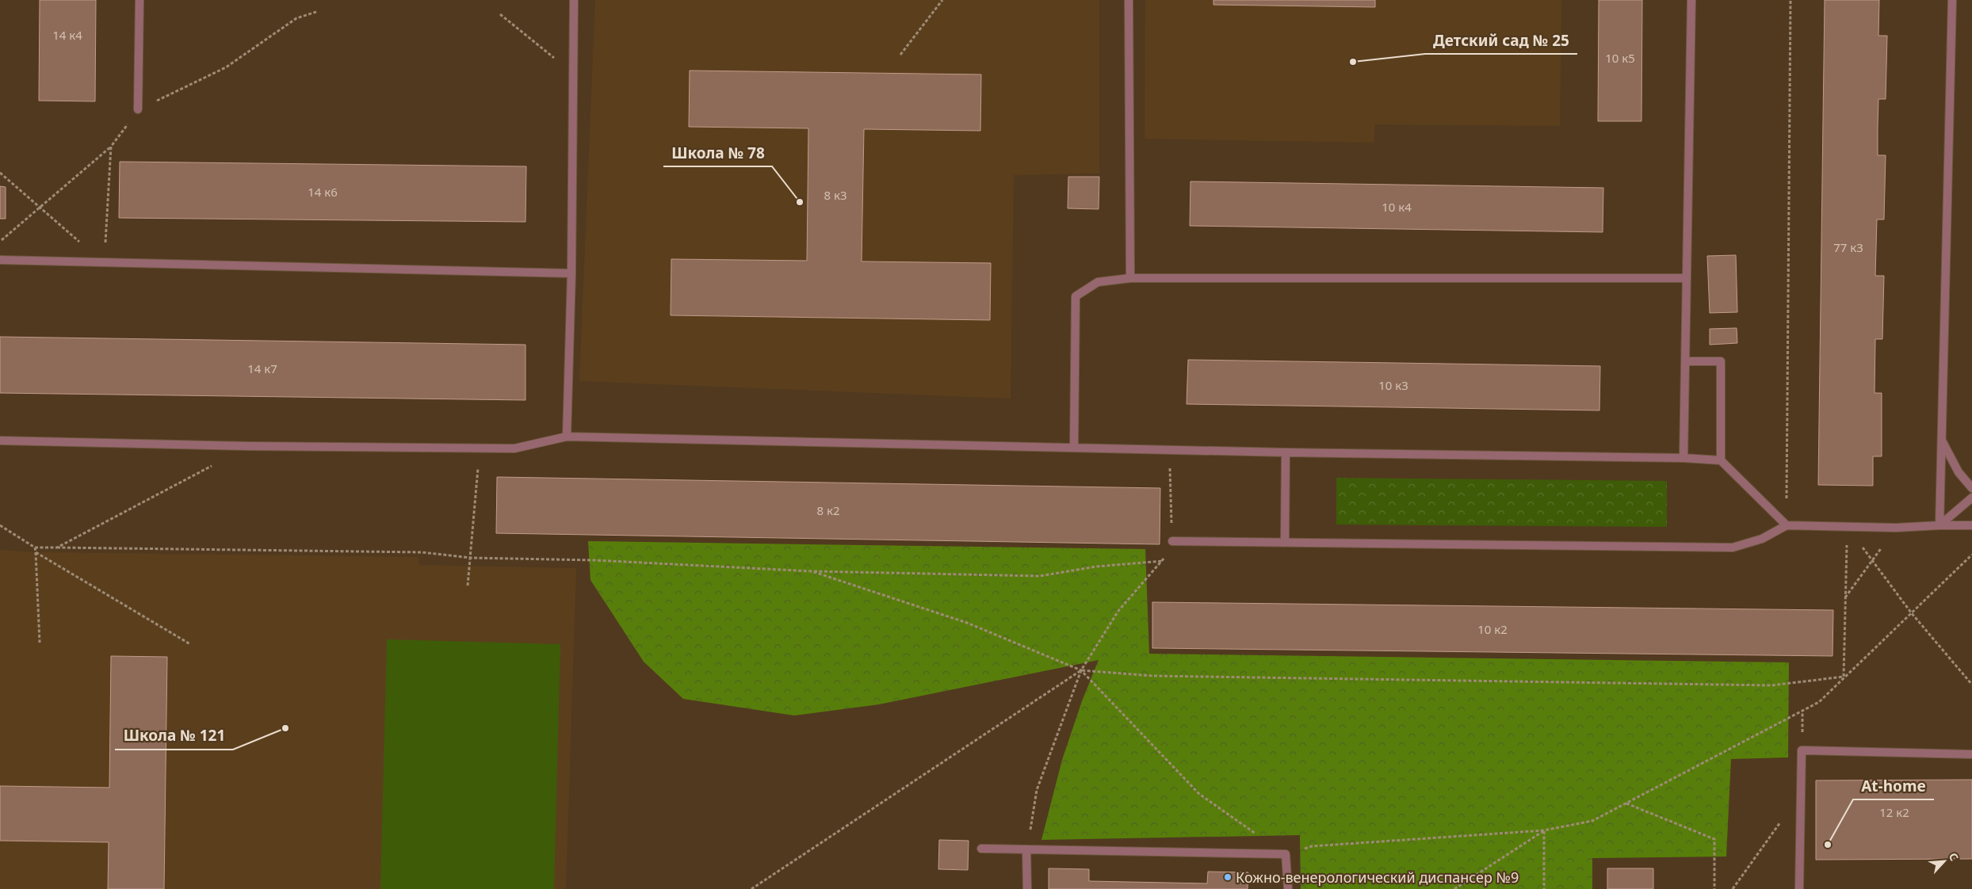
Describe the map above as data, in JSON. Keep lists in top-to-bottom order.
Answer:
{
  "places": [
    "Детский сад № 25",
    "Школа № 78",
    "Школа № 121",
    "At-home",
    "Кожно-венерологический диспансер №9"
  ],
  "house_numbers": [
    "14 к4",
    "10 к5",
    "14 к6",
    "8 к3",
    "10 к4",
    "77 к3",
    "14 к7",
    "10 к3",
    "8 к2",
    "10 к2",
    "12 к2"
  ],
  "north": "top right"
}
